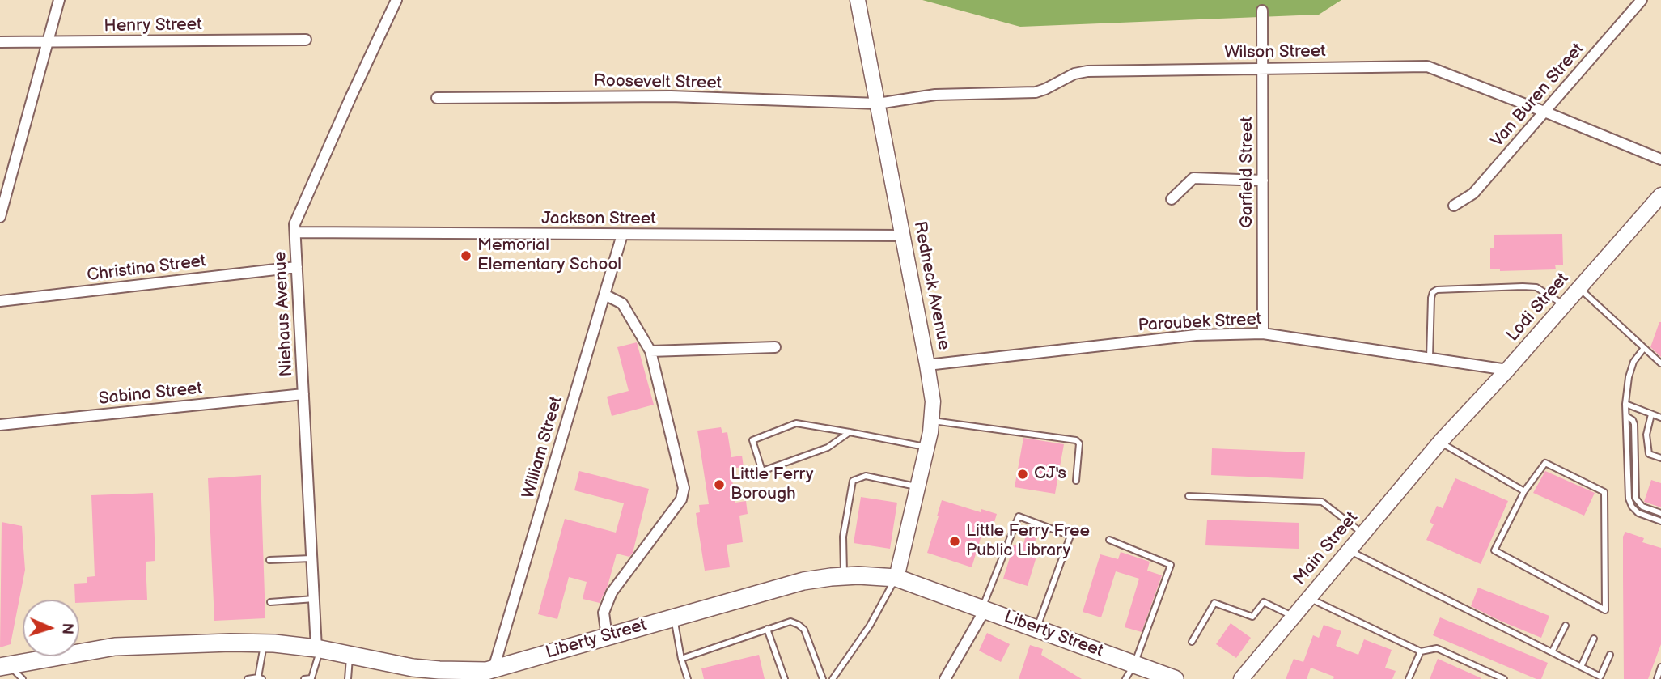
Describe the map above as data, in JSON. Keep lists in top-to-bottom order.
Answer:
{
  "streets": {
    "main road": ["Liberty Street"],
    "street": [
      "Henry Street",
      "Wilson Street",
      "Roosevelt Street",
      "Van Buren Street",
      "Garfield Street",
      "Jackson Street",
      "Christina Street",
      "Redneck Avenue",
      "Lodi Street",
      "Niehaus Avenue",
      "Paroubek Street",
      "Sabina Street",
      "William Street",
      "Main Street"
    ]
  },
  "crossings": [
    ["Wilson Street", "Roosevelt Street"],
    ["Wilson Street", "Van Buren Street"],
    ["Wilson Street", "Garfield Street"],
    ["Wilson Street", "Redneck Avenue"],
    ["Roosevelt Street", "Redneck Avenue"],
    ["Garfield Street", "Paroubek Street"],
    ["Jackson Street", "Redneck Avenue"],
    ["Jackson Street", "Niehaus Avenue"],
    ["Jackson Street", "William Street"],
    ["Christina Street", "Niehaus Avenue"],
    ["Redneck Avenue", "Paroubek Street"],
    ["Redneck Avenue", "Liberty Street"],
    ["Lodi Street", "Paroubek Street"],
    ["Lodi Street", "Main Street"],
    ["Niehaus Avenue", "Sabina Street"],
    ["Niehaus Avenue", "Liberty Street"],
    ["William Street", "Liberty Street"]
  ],
  "places": [
    "Memorial Elementary School",
    "CJ's",
    "Little Ferry Borough",
    "Little Ferry Free Public Library"
  ],
  "north": "right"
}
